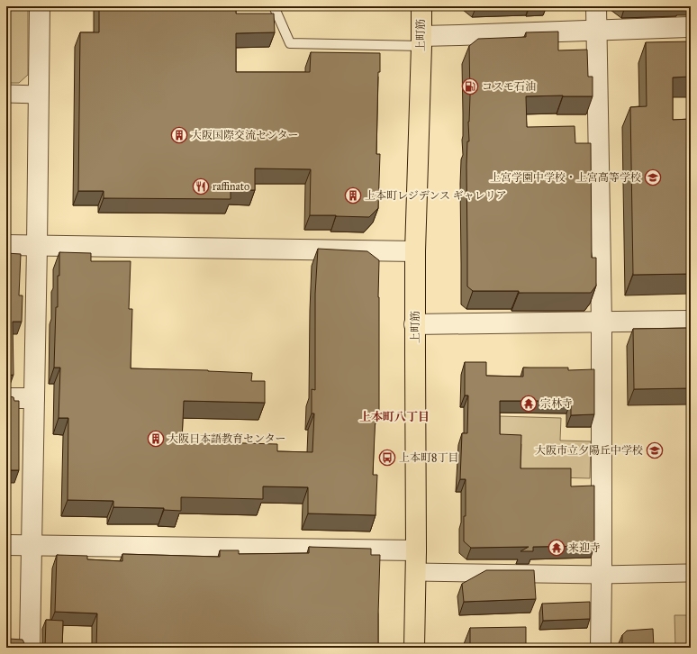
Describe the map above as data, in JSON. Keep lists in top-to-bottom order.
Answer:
{
  "streets": {
    "main road": ["上町筋"]
  },
  "districts": ["上本町八丁目"],
  "places": {
    "fuel station": ["コスモ石油"],
    "building": ["大阪国際交流センター", "上本町レジデンス ギャレリア", "大阪日本語教育センター"],
    "school or university": ["上宮学園中学校・上宮高等学校", "大阪市立夕陽丘中学校"],
    "restaurant": ["raffinato"],
    "temple": ["宗林寺", "来迎寺"],
    "bus stop": ["上本町8丁目"]
  }
}
